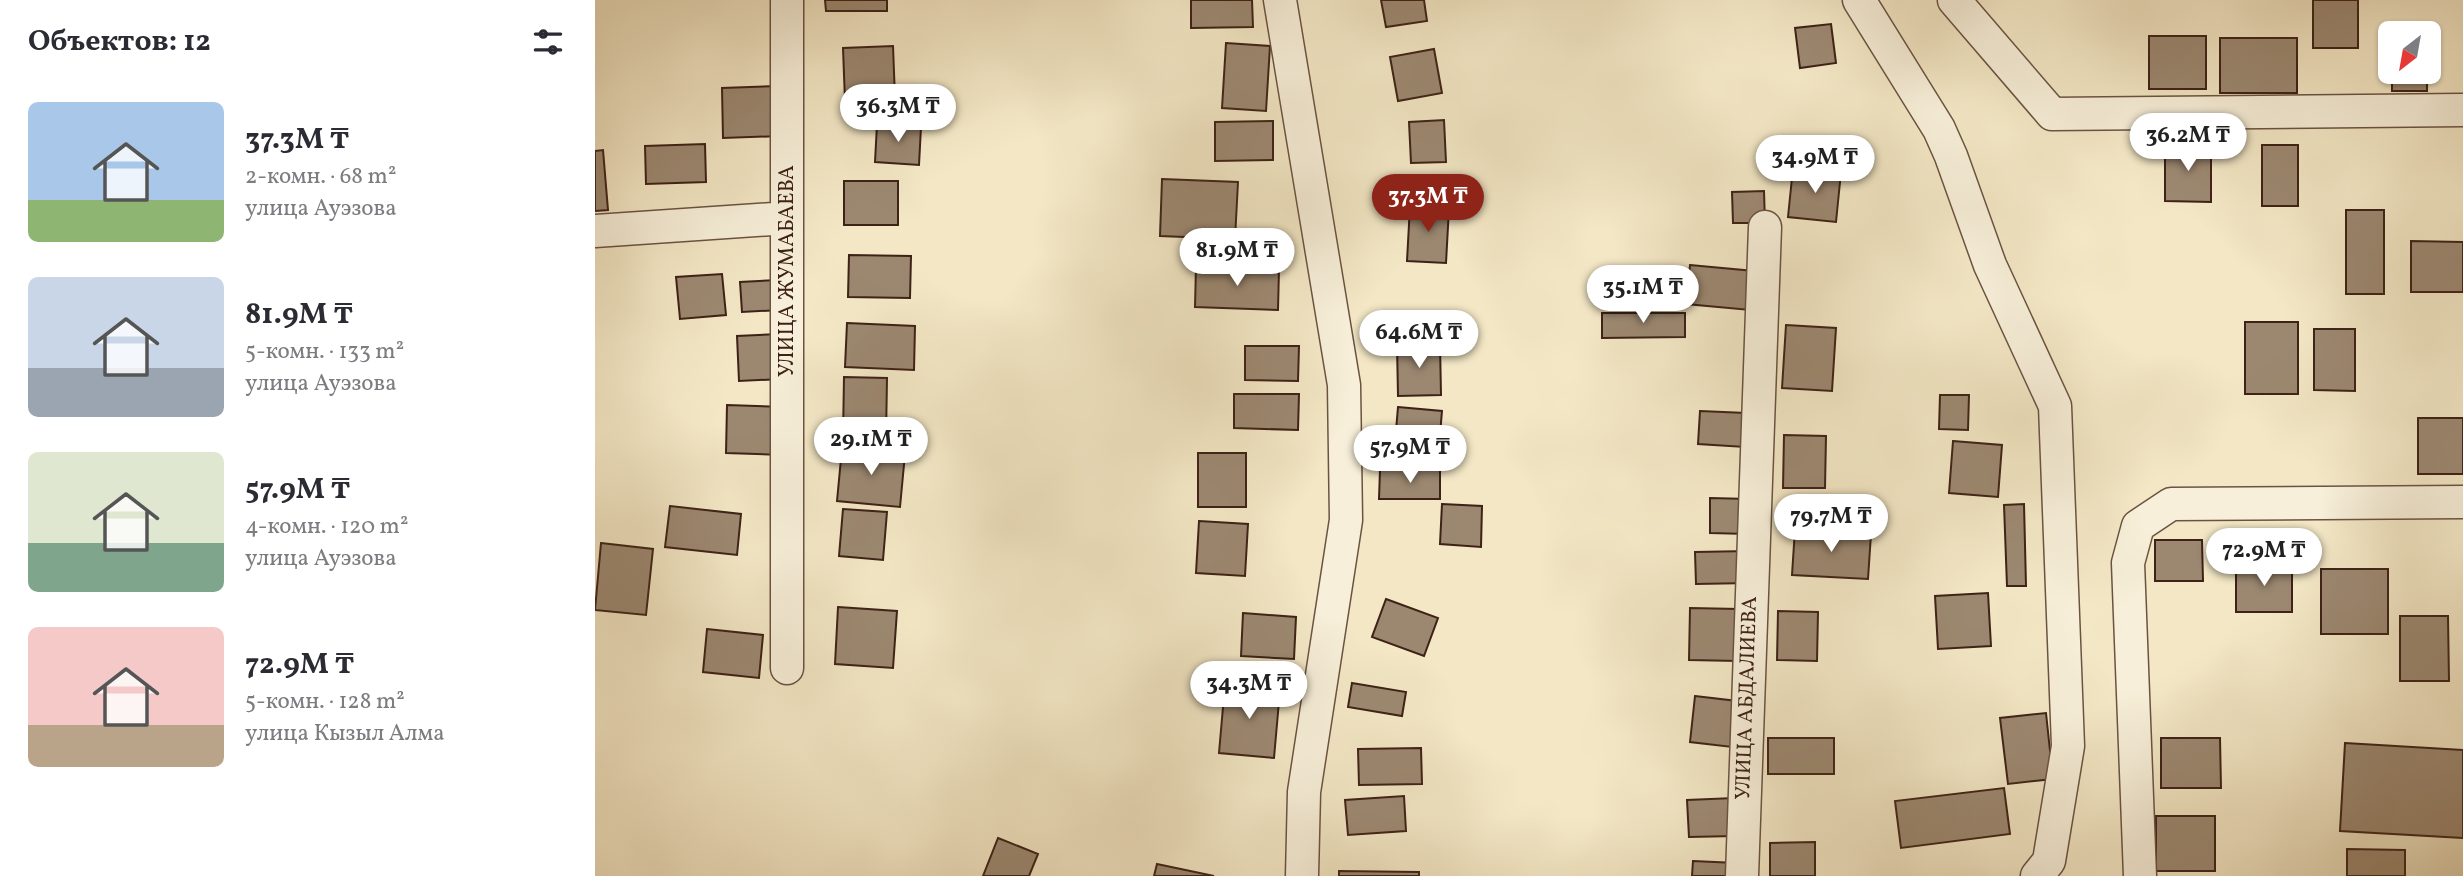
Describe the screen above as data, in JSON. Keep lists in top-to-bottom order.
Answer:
{
  "streets": {
    "street": ["УЛИЦА ЖУМАБАЕВА", "УЛИЦА АБДАЛИЕВА"]
  },
  "north": "bottom left",
  "page": {
    "heading": "Объектов: 12",
    "list": [
      {
        "name": "37.3M ₸",
        "note": "2-комн. · 68 m² · улица Ауэзова"
      },
      {
        "name": "81.9M ₸",
        "note": "5-комн. · 133 m² · улица Ауэзова"
      },
      {
        "name": "57.9M ₸",
        "note": "4-комн. · 120 m² · улица Ауэзова"
      },
      {
        "name": "72.9M ₸",
        "note": "5-комн. · 128 m² · улица Кызыл Алма"
      }
    ],
    "price": [
      "36.3M ₸",
      "36.2M ₸",
      "34.9M ₸",
      "37.3M ₸",
      "81.9M ₸",
      "35.1M ₸",
      "64.6M ₸",
      "29.1M ₸",
      "57.9M ₸",
      "79.7M ₸",
      "72.9M ₸",
      "34.3M ₸"
    ]
  }
}
